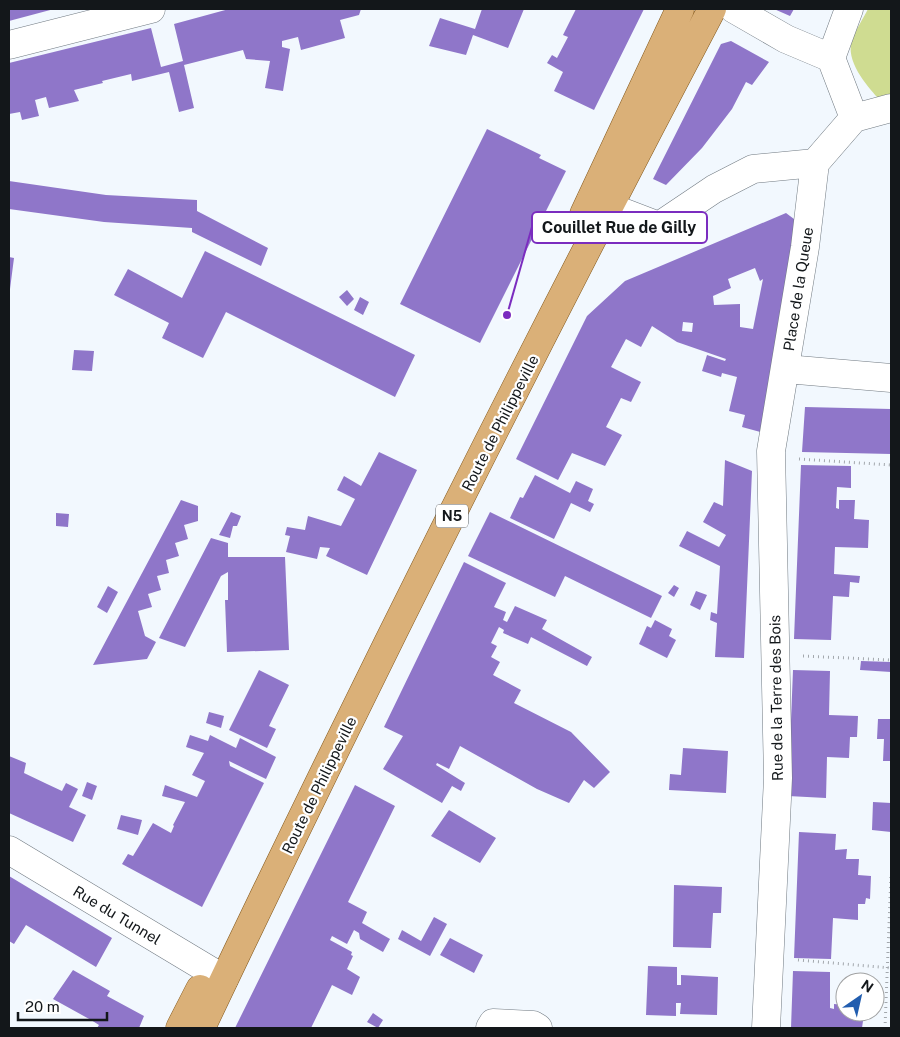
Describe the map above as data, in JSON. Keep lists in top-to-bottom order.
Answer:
{
  "streets": {
    "main road": ["Route de Philippeville", "N5"],
    "street": ["Place de la Queue", "Rue de la Terre des Bois", "Rue du Tunnel"]
  },
  "crossings": [
    ["Place de la Queue", "Rue de la Terre des Bois"],
    ["Route de Philippeville", "Rue du Tunnel"]
  ],
  "places": ["Couillet Rue de Gilly"],
  "scale_bar": "20 m",
  "north": "top right"
}
